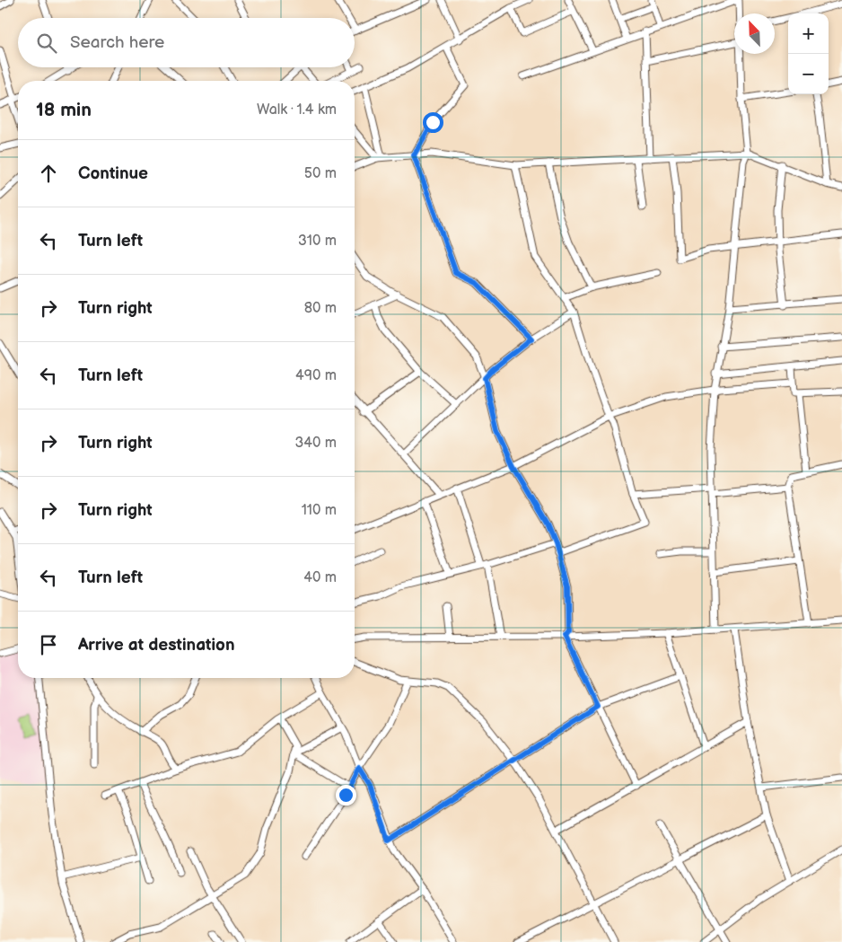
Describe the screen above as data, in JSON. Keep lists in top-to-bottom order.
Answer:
{
  "north": "top left",
  "page": {
    "map_buttons": ["+", "−"],
    "search": "Search here",
    "heading": ["18 min", "Walk · 1.4 km"],
    "list": [
      ["Continue", "50 m"],
      ["Turn left", "310 m"],
      ["Turn right", "80 m"],
      ["Turn left", "490 m"],
      ["Turn right", "340 m"],
      ["Turn right", "110 m"],
      ["Turn left", "40 m"],
      "Arrive at destination"
    ]
  }
}
